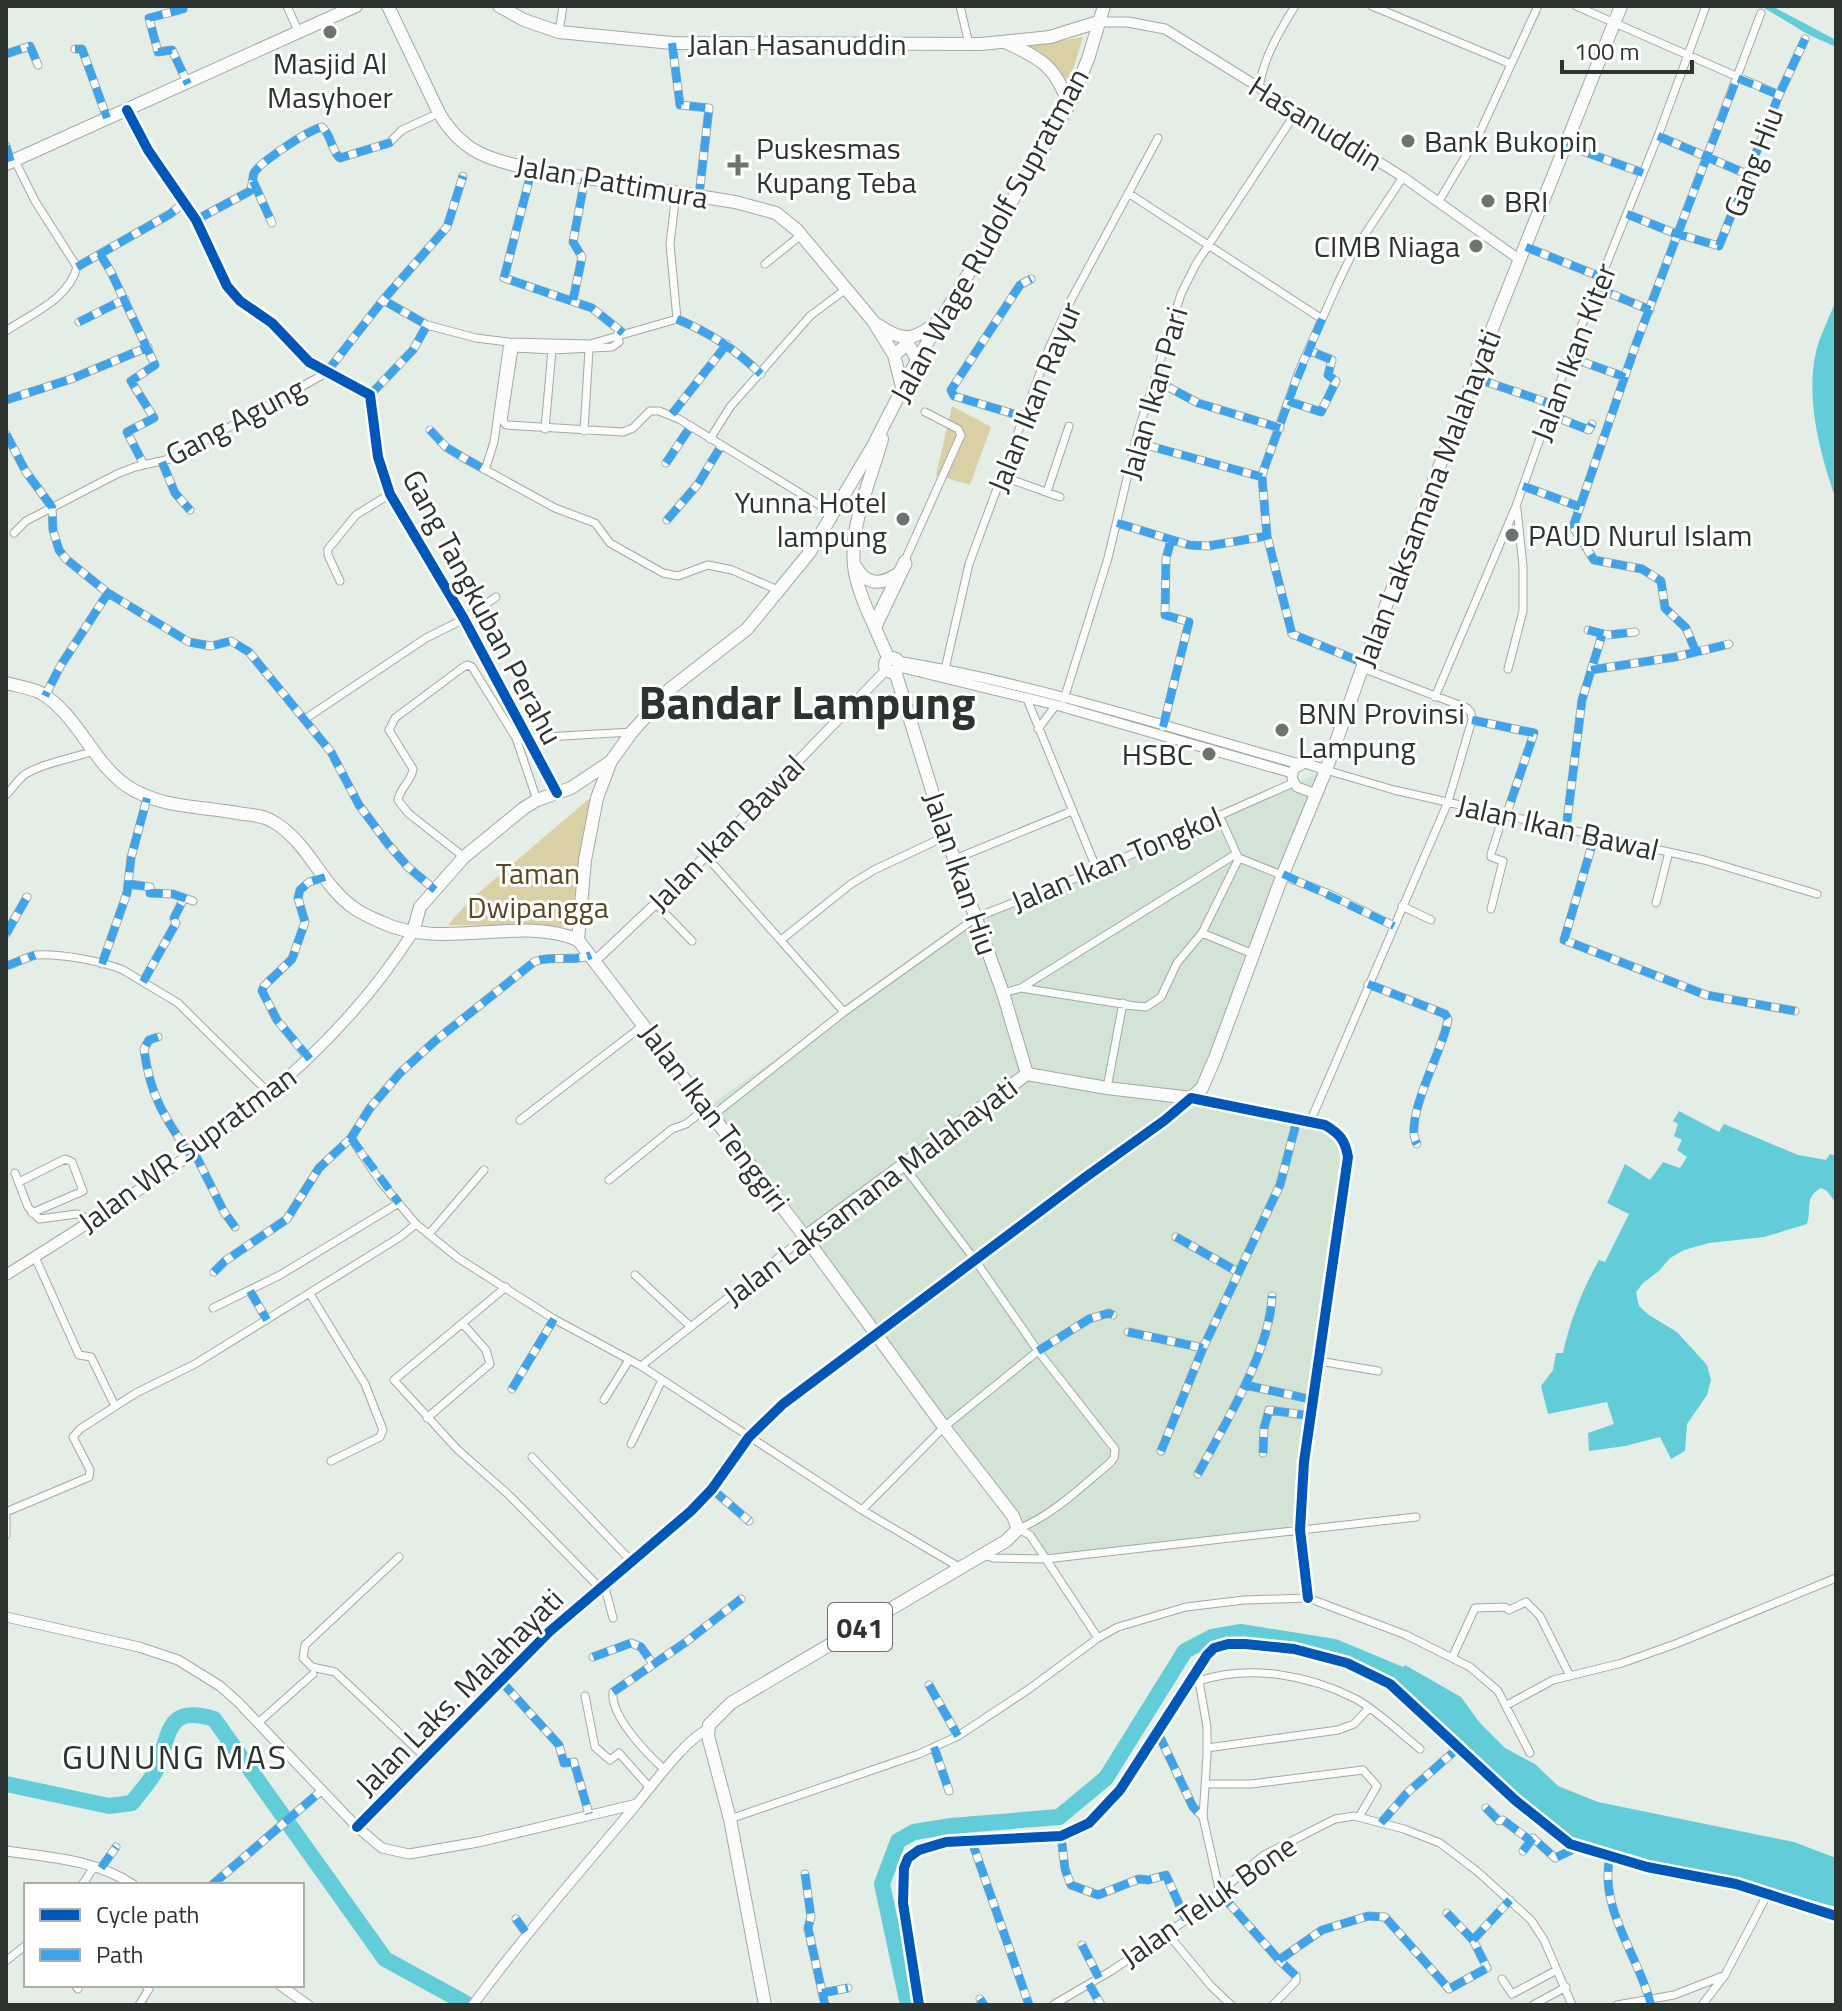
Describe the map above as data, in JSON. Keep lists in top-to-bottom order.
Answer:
{
  "streets": {
    "main road": [
      "Jalan Hasanuddin",
      "Jalan Pattimura",
      "Jalan Wage Rudolf Supratman",
      "Jalan Laksamana Malahayati",
      "Jalan Ikan Hiu",
      "Jalan Ikan Tenggiri",
      "Jalan WR Supratman",
      "041"
    ],
    "street": [
      "Hasanuddin",
      "Gang Hiu",
      "Jalan Ikan Kiter",
      "Jalan Ikan Pari",
      "Jalan Ikan Rayur",
      "Gang Agung",
      "Gang Tangkuban Perahu",
      "Jalan Ikan Bawal",
      "Jalan Ikan Tongkol",
      "Jalan Laks. Malahayati",
      "Jalan Teluk Bone"
    ]
  },
  "crossings": [
    ["Jalan Hasanuddin", "Hasanuddin"],
    ["Jalan Hasanuddin", "Jalan Wage Rudolf Supratman"],
    ["Hasanuddin", "Jalan Wage Rudolf Supratman"],
    ["Hasanuddin", "Jalan Ikan Pari"],
    ["Hasanuddin", "Jalan Laksamana Malahayati"],
    ["Jalan Pattimura", "Jalan Wage Rudolf Supratman"],
    ["Jalan Wage Rudolf Supratman", "Jalan Ikan Bawal"],
    ["Jalan Wage Rudolf Supratman", "Jalan Ikan Hiu"],
    ["Jalan Wage Rudolf Supratman", "Jalan Ikan Tenggiri"],
    ["Jalan Ikan Pari", "Jalan Ikan Bawal"],
    ["Jalan Ikan Rayur", "Jalan Ikan Bawal"],
    ["Jalan Laksamana Malahayati", "Jalan Ikan Bawal"],
    ["Jalan Laksamana Malahayati", "Jalan Ikan Hiu"],
    ["Jalan Laksamana Malahayati", "Jalan Ikan Tenggiri"],
    ["Jalan Laksamana Malahayati", "Jalan Laks. Malahayati"],
    ["Jalan Ikan Bawal", "Jalan Ikan Tongkol"],
    ["Jalan Ikan Bawal", "Jalan Ikan Hiu"],
    ["Jalan Ikan Bawal", "Jalan Ikan Tenggiri"],
    ["Jalan Ikan Tongkol", "Jalan Ikan Hiu"],
    ["Jalan Ikan Tongkol", "Jalan Ikan Tenggiri"],
    ["Jalan Ikan Tenggiri", "041"],
    ["Jalan Ikan Tenggiri", "Jalan Laks. Malahayati"]
  ],
  "districts": ["Bandar Lampung", "GUNUNG MAS"],
  "parks": ["Taman Dwipangga"],
  "places": {
    "other": [
      "Masjid Al Masyhoer",
      "Bank Bukopin",
      "BRI",
      "CIMB Niaga",
      "Yunna Hotel lampung",
      "PAUD Nurul Islam",
      "BNN Provinsi Lampung",
      "HSBC"
    ],
    "health": ["Puskesmas Kupang Teba"]
  },
  "legend": ["Cycle path", "Path"],
  "scale_bar": "100 m"
}
